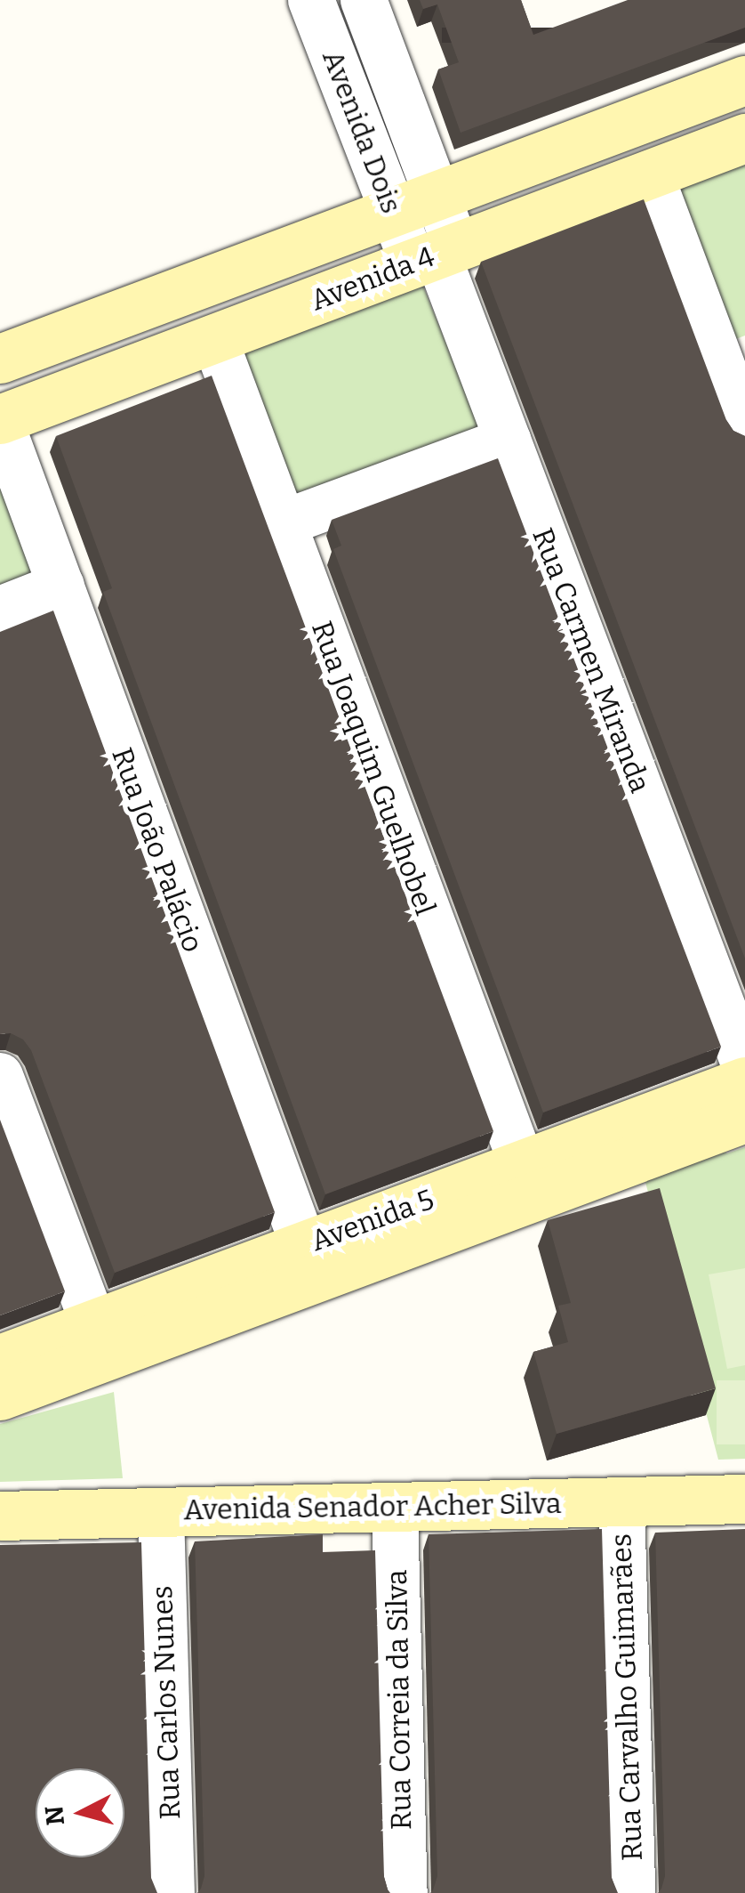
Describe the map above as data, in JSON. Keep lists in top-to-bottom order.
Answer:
{
  "streets": {
    "street": [
      "Avenida Dois",
      "Avenida 4",
      "Rua Carmen Miranda",
      "Rua Joaquim Guelhobel",
      "Rua João Palácio",
      "Avenida 5",
      "Avenida Senador Acher Silva",
      "Rua Carvalho Guimarães",
      "Rua Correia da Silva",
      "Rua Carlos Nunes"
    ]
  },
  "crossings": [
    ["Avenida Dois", "Avenida 4"],
    ["Avenida Dois", "Rua Carmen Miranda"],
    ["Avenida 4", "Rua Carmen Miranda"],
    ["Avenida 4", "Rua Joaquim Guelhobel"],
    ["Avenida 4", "Rua João Palácio"],
    ["Rua Joaquim Guelhobel", "Avenida 5"],
    ["Rua João Palácio", "Avenida 5"],
    ["Avenida Senador Acher Silva", "Rua Carvalho Guimarães"],
    ["Avenida Senador Acher Silva", "Rua Correia da Silva"],
    ["Avenida Senador Acher Silva", "Rua Carlos Nunes"]
  ],
  "north": "left"
}
